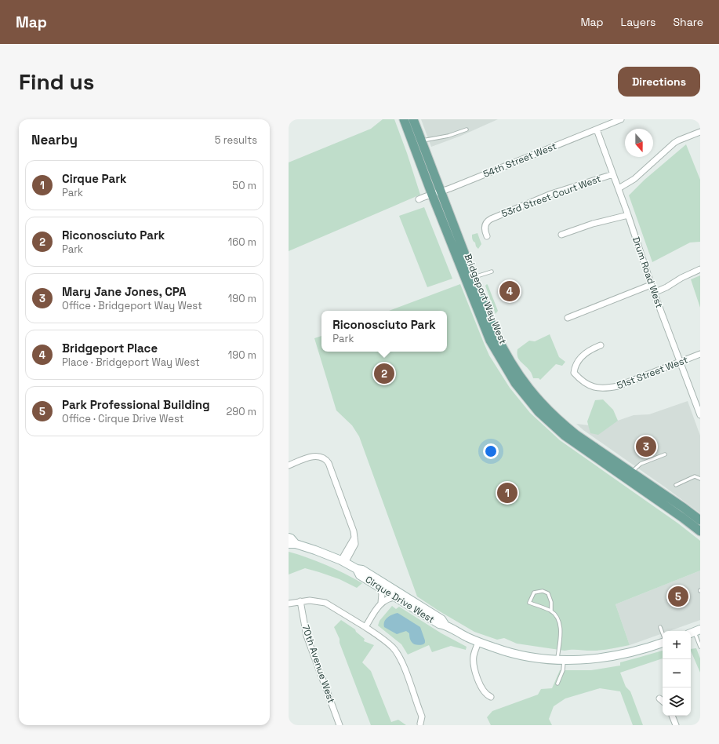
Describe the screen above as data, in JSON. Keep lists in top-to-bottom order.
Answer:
{
  "streets": {
    "main road": ["Bridgeport Way West", "Cirque Drive West"],
    "street": [
      "54th Street West",
      "53rd Street Court West",
      "Drum Road West",
      "51st Street West",
      "70th Avenue West"
    ]
  },
  "crossings": [
    ["54th Street West", "Drum Road West"],
    ["54th Street West", "Bridgeport Way West"],
    ["53rd Street Court West", "Drum Road West"],
    ["Drum Road West", "51st Street West"]
  ],
  "north": "bottom",
  "page": {
    "header": "Map",
    "nav": ["Map", "Layers", "Share"],
    "buttons": "Directions",
    "title": "Find us",
    "heading": ["Nearby", "5 results"],
    "list": [
      {
        "mark": "1",
        "name": "Cirque Park",
        "note": "Park",
        "value": "50 m"
      },
      {
        "mark": "2",
        "name": "Riconosciuto Park",
        "note": "Park",
        "value": "160 m"
      },
      {
        "mark": "3",
        "name": "Mary Jane Jones, CPA",
        "note": "Office · Bridgeport Way West",
        "value": "190 m"
      },
      {
        "mark": "4",
        "name": "Bridgeport Place",
        "note": "Place · Bridgeport Way West",
        "value": "190 m"
      },
      {
        "mark": "5",
        "name": "Park Professional Building",
        "note": "Office · Cirque Drive West",
        "value": "290 m"
      }
    ],
    "pins": [
      "4",
      "2",
      "3",
      "1",
      "5"
    ],
    "popup": ["Riconosciuto Park", "Park"],
    "map_buttons": ["+", "−"]
  }
}
